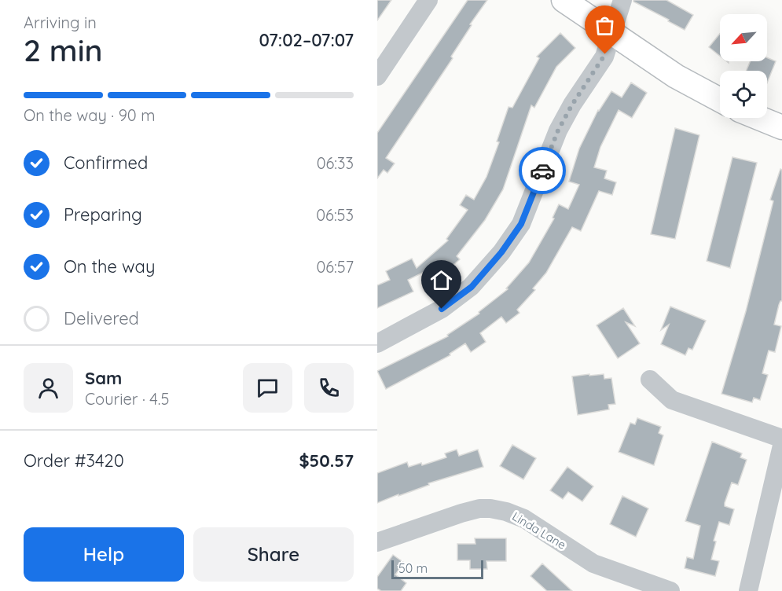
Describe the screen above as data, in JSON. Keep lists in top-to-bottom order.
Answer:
{
  "streets": {
    "street": ["Linda Lane"]
  },
  "scale_bar": "50 m",
  "north": "bottom left",
  "page": {
    "heading": ["2 min", "Arriving in", "07:02–07:07"],
    "panel": [
      "Sam",
      "Courier · 4.5",
      "Order #3420",
      "$50.57"
    ],
    "bar": "On the way · 90 m",
    "list": [
      ["Confirmed", "06:33"],
      ["Preparing", "06:53"],
      ["On the way", "06:57"],
      "Delivered"
    ],
    "buttons": ["Help", "Share"],
    "scale": "50 m"
  }
}
